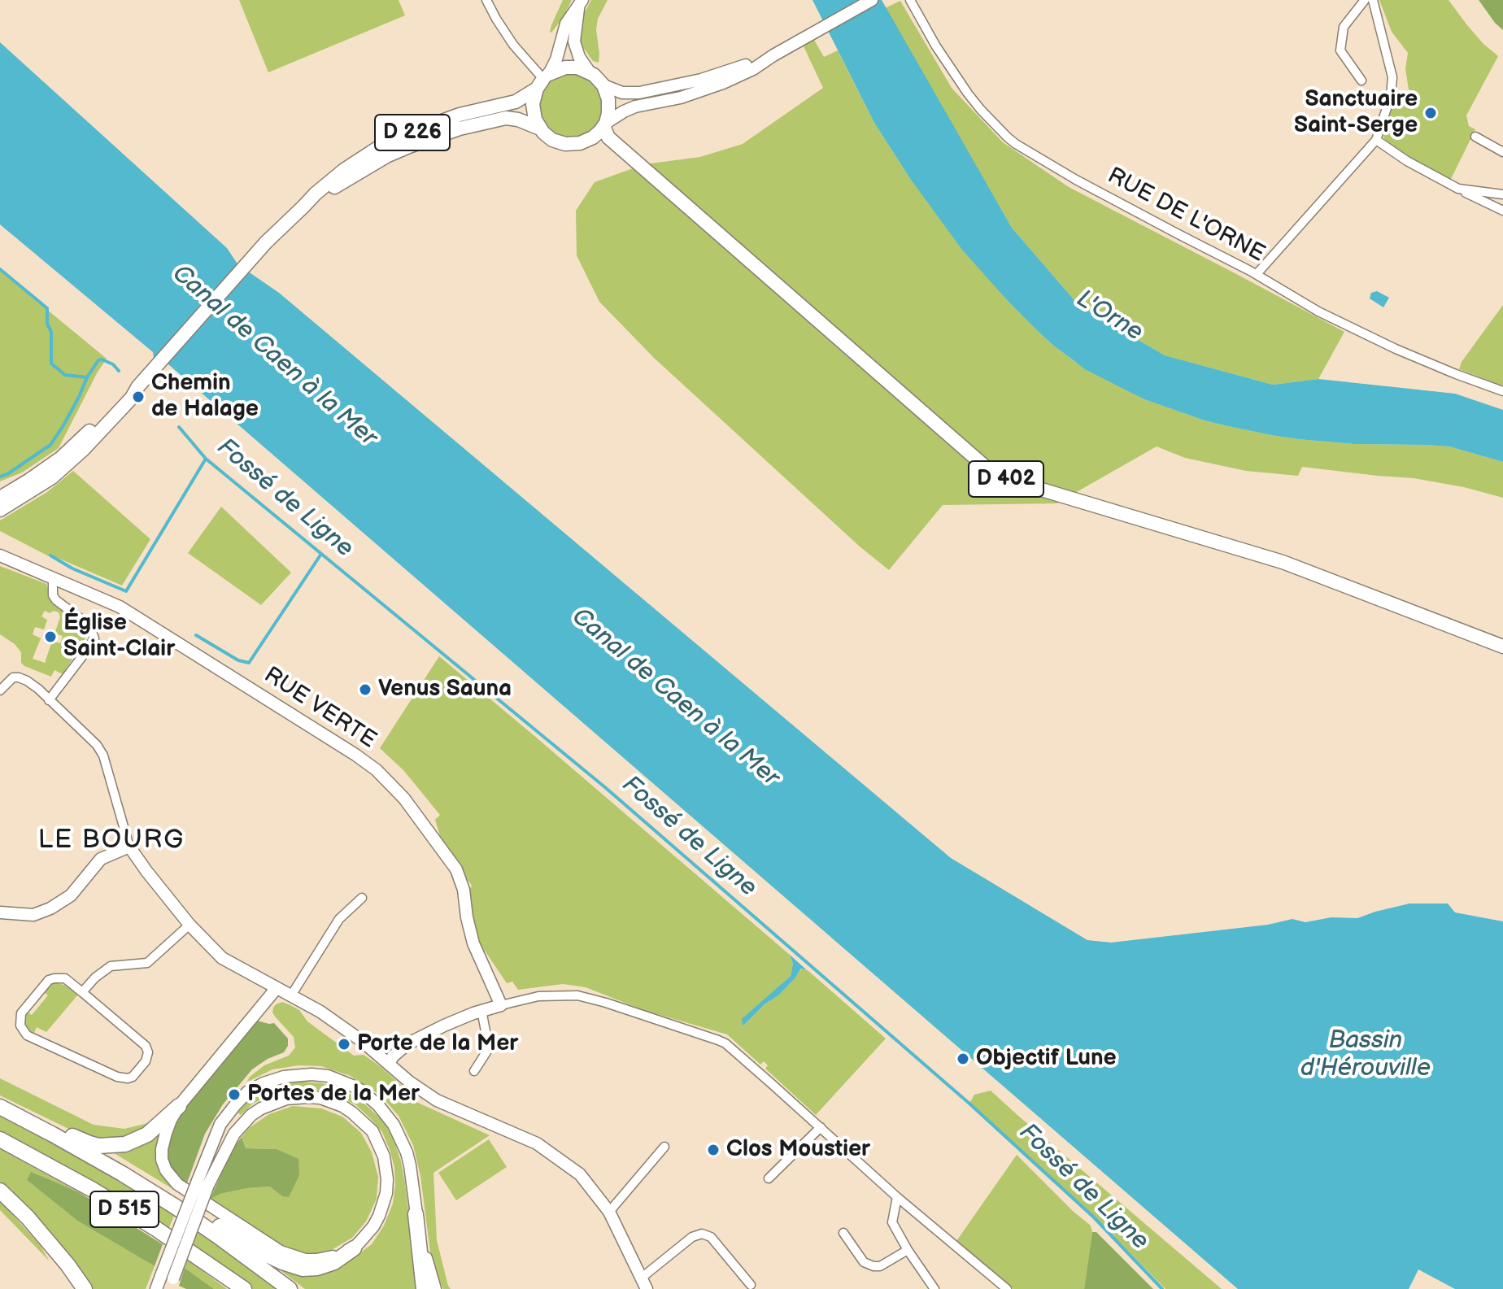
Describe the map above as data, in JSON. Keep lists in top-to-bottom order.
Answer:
{
  "streets": {
    "highway": ["D 515"],
    "main road": ["D 226", "D 402"],
    "street": ["RUE DE L'ORNE", "RUE VERTE"]
  },
  "crossings": [
    ["D 226", "D 402"]
  ],
  "districts": ["LE BOURG"],
  "water": [
    "L'Orne",
    "Canal de Caen à la Mer",
    "Fossé de Ligne",
    "Bassin d'Hérouville"
  ],
  "places": [
    "Sanctuaire Saint-Serge",
    "Chemin de Halage",
    "Église Saint-Clair",
    "Venus Sauna",
    "Porte de la Mer",
    "Objectif Lune",
    "Portes de la Mer",
    "Clos Moustier"
  ]
}
